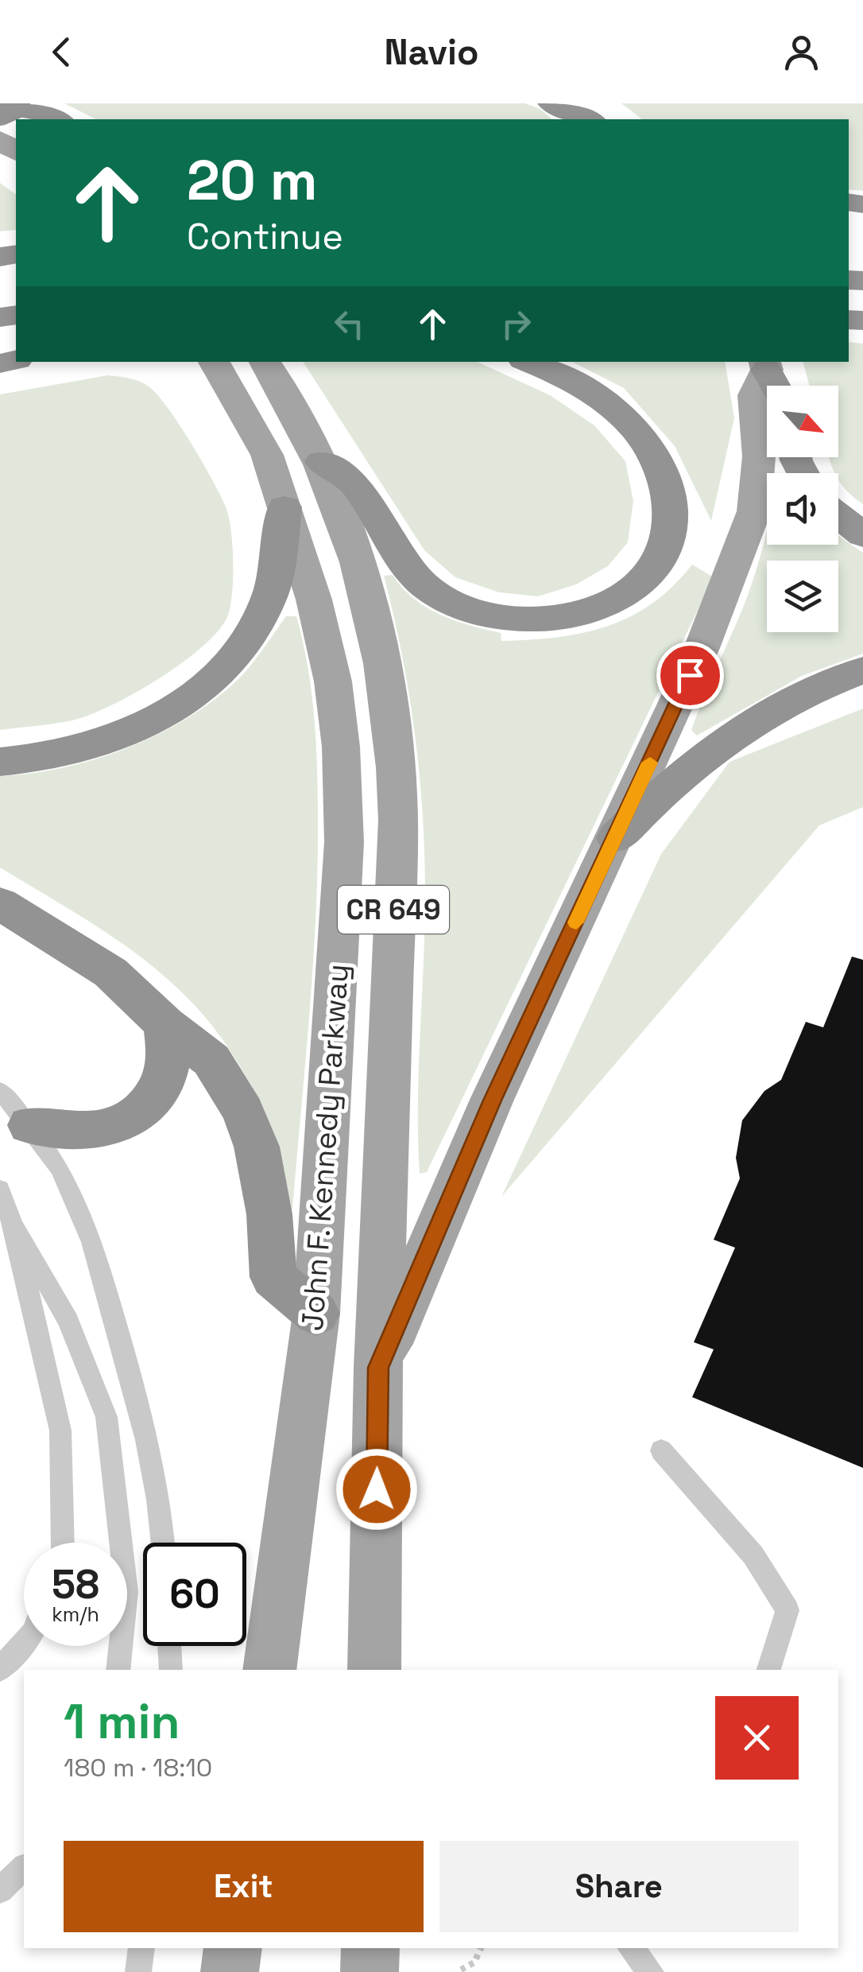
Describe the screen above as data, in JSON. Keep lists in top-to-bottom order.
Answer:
{
  "streets": {
    "main road": ["CR 649", "John F. Kennedy Parkway"]
  },
  "north": "bottom right",
  "page": {
    "header": "Navio",
    "turn": ["20 m", "Continue"],
    "speed": "58 km/h",
    "limit": "60",
    "heading": ["1 min", "180 m · 18:10"],
    "buttons": ["Exit", "Share"]
  }
}
